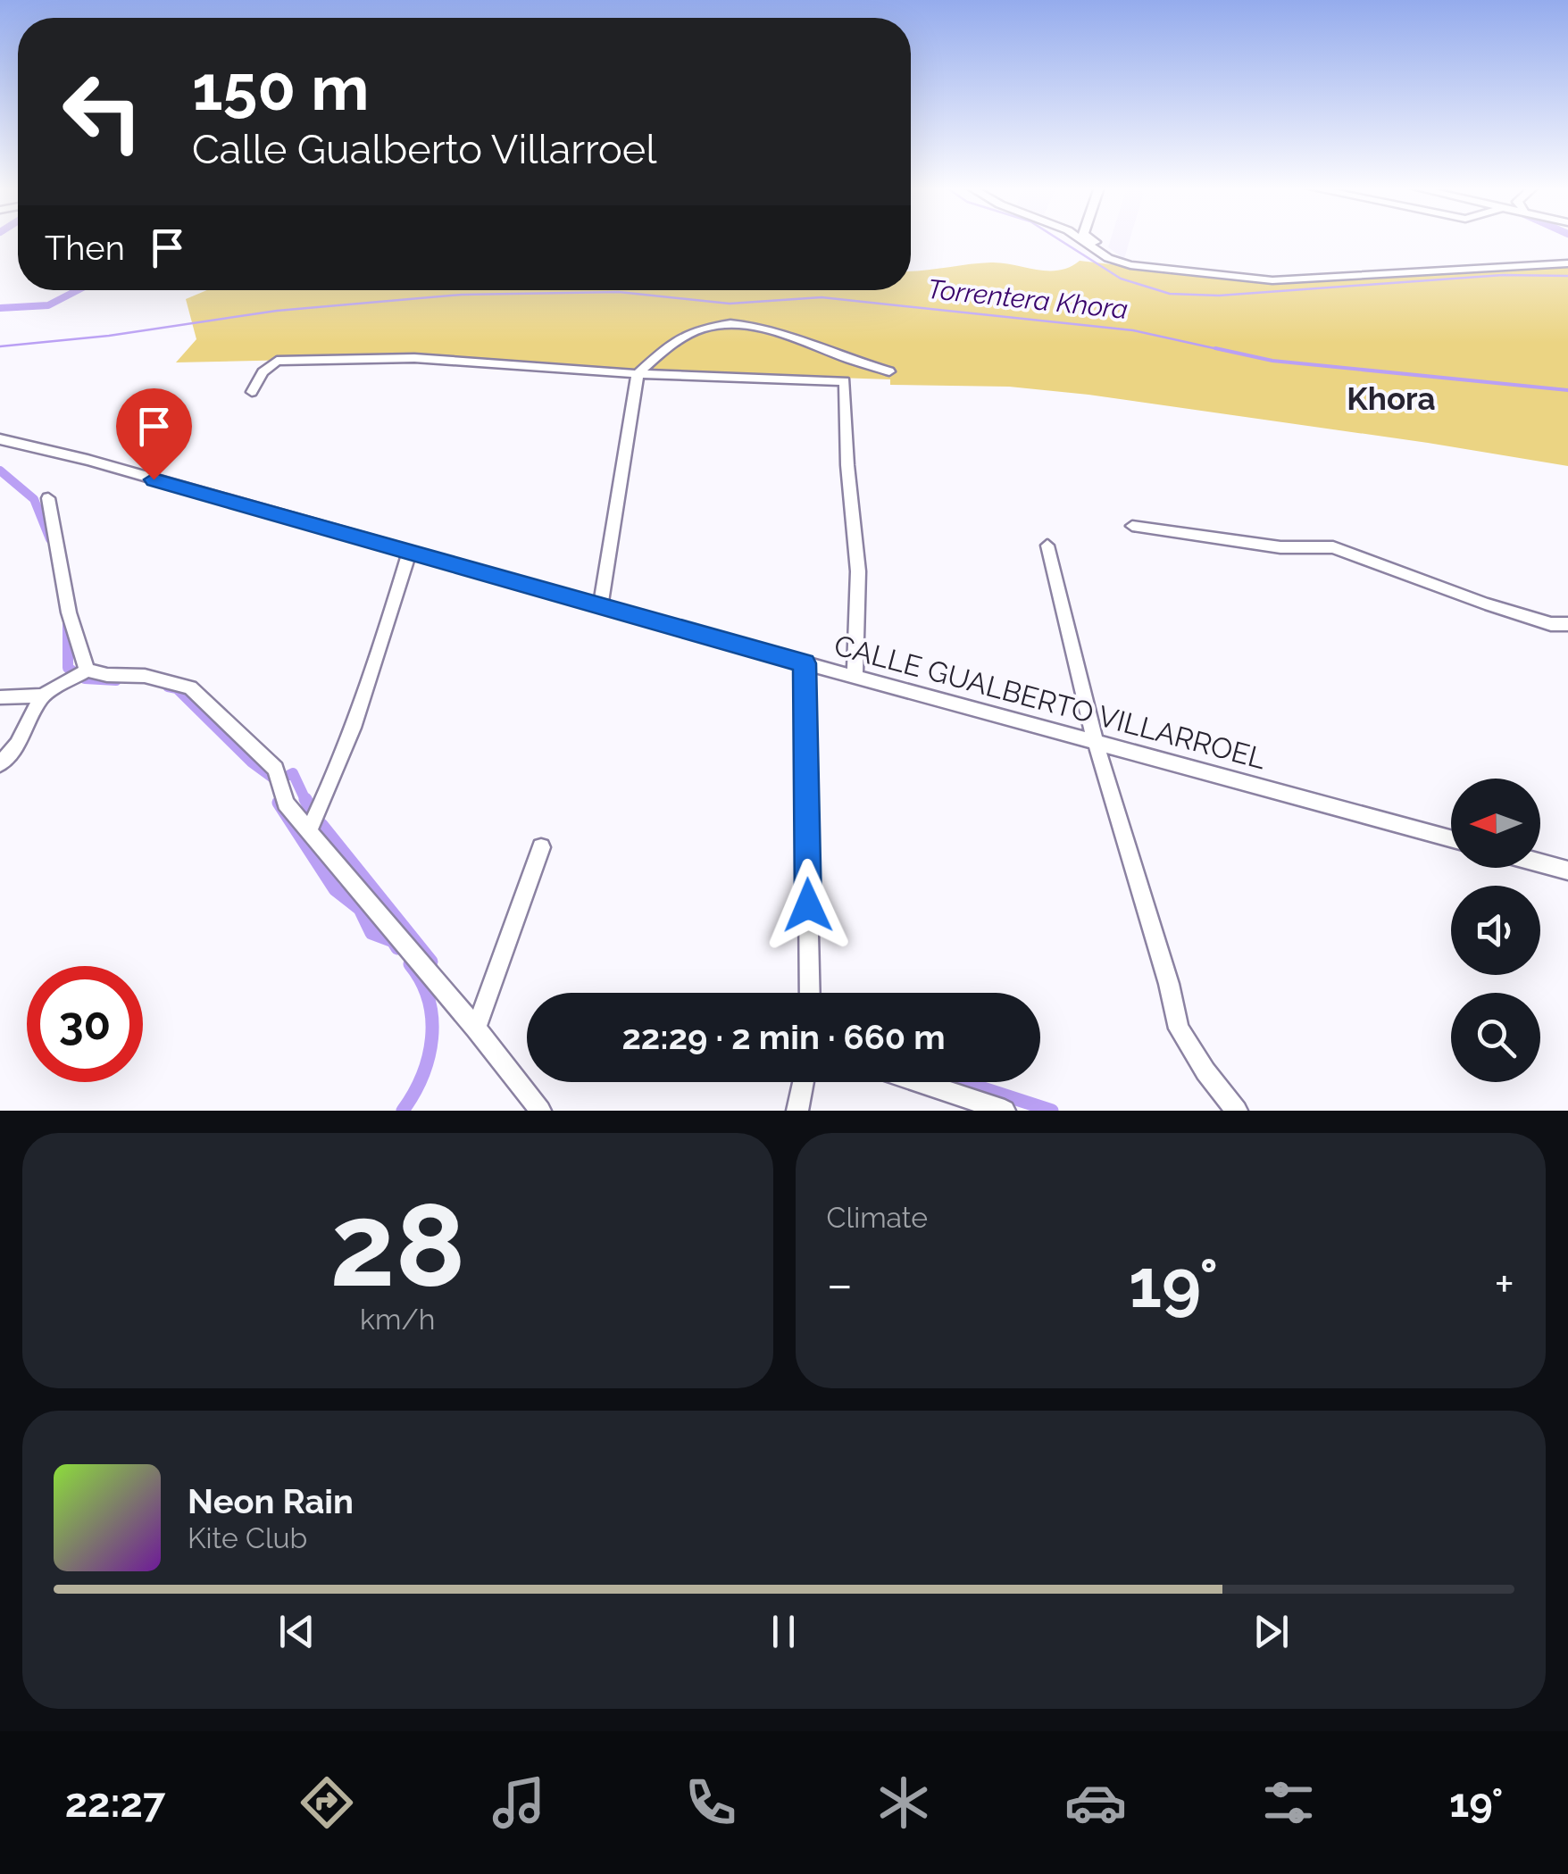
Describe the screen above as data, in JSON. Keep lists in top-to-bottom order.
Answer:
{
  "streets": {
    "street": ["CALLE GUALBERTO VILLARROEL"]
  },
  "districts": ["Khora"],
  "water": ["Torrentera Khora"],
  "north": "left",
  "page": {
    "turn": ["150 m", "Calle Gualberto Villarroel"],
    "then": "Then",
    "limit": "30",
    "trip": "22:29 · 2 min · 660 m",
    "tile": [
      ["28", "km/h"],
      "Climate"
    ],
    "heat": ["−", "19°", "+"],
    "song": ["Neon Rain", "Kite Club"],
    "tabs": ["22:27", "19°"]
  }
}
